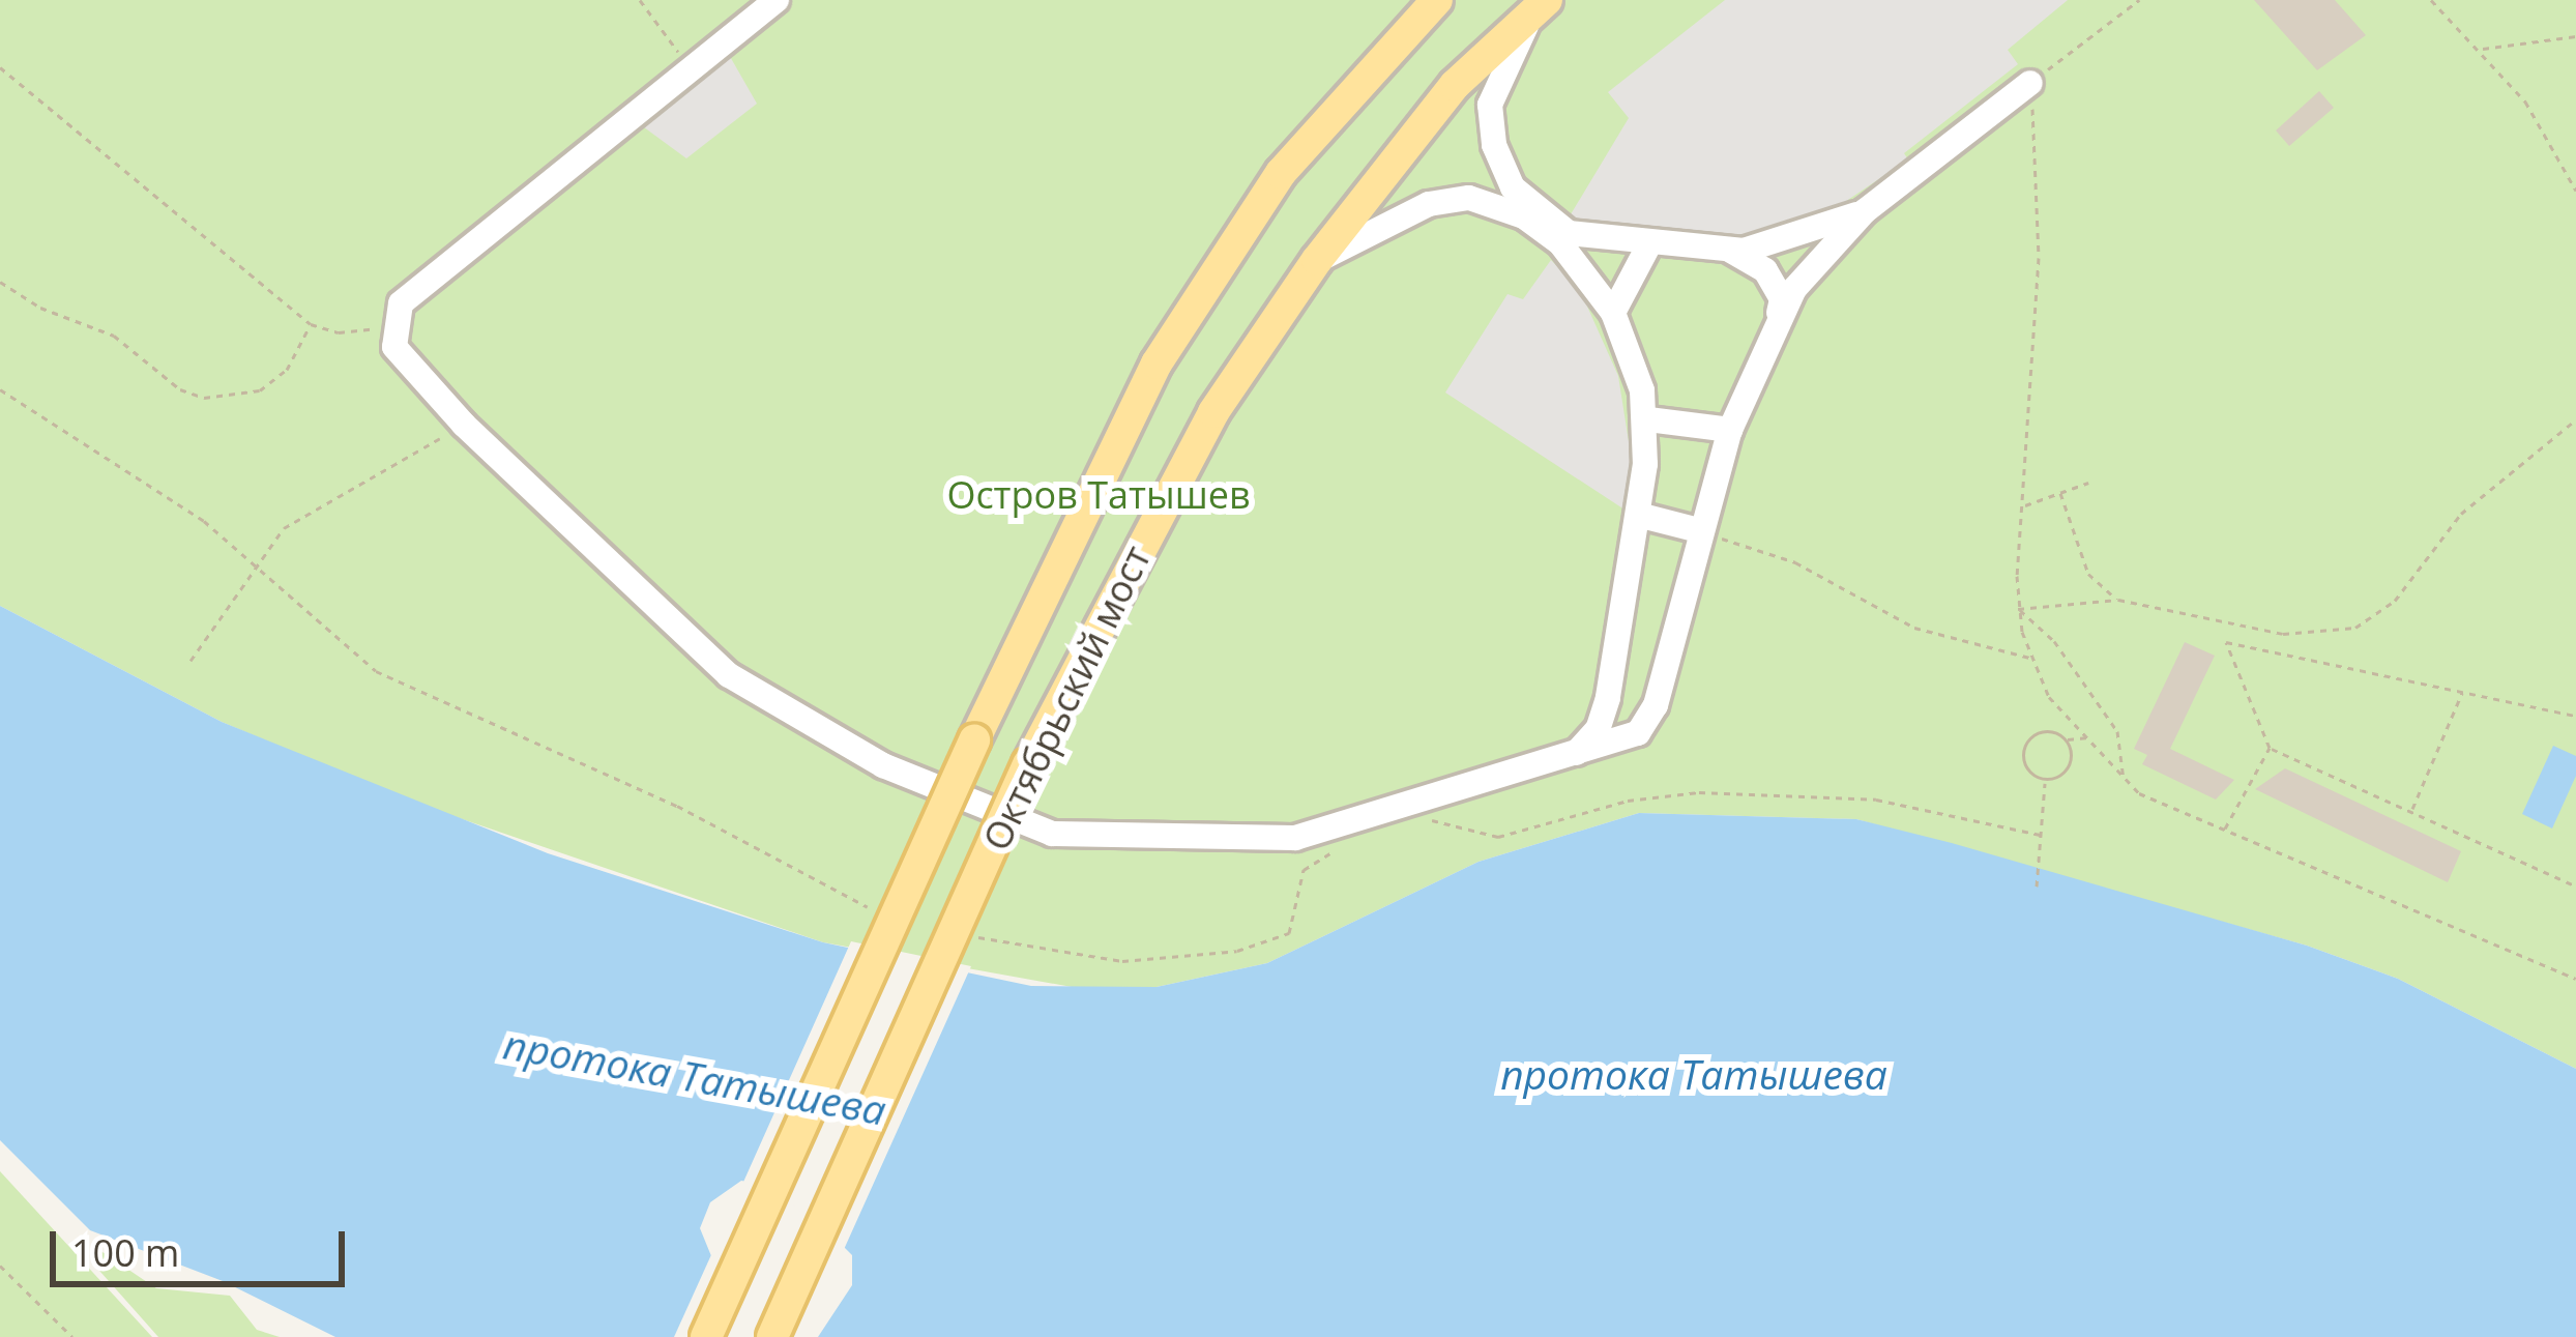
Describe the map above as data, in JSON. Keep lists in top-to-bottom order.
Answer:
{
  "streets": {
    "main road": ["Октябрьский мост"]
  },
  "water": ["протока Татышева"],
  "parks": ["Остров Татышев"],
  "scale_bar": "100 m"
}
